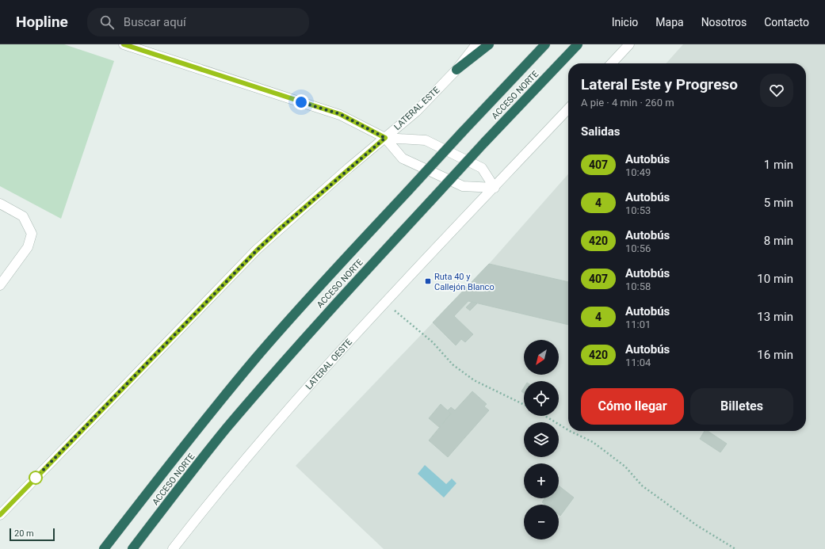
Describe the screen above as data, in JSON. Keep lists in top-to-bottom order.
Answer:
{
  "streets": {
    "highway": ["ACCESO NORTE"],
    "street": ["LATERAL ESTE", "LATERAL OESTE"]
  },
  "places": {
    "transit": ["Ruta 40 y Callejón Blanco"]
  },
  "lines": ["bus line 407"],
  "scale_bar": "20 m",
  "north": "bottom left",
  "page": {
    "header": "Hopline",
    "search": "Buscar aquí",
    "nav": [
      "Inicio",
      "Mapa",
      "Nosotros",
      "Contacto"
    ],
    "heading": [
      ["Lateral Este y Progreso", "A pie · 4 min · 260 m"],
      "Salidas"
    ],
    "list": [
      {
        "mark": "407",
        "name": "Autobús",
        "note": "10:49",
        "value": "1 min"
      },
      {
        "mark": "4",
        "name": "Autobús",
        "note": "10:53",
        "value": "5 min"
      },
      {
        "mark": "420",
        "name": "Autobús",
        "note": "10:56",
        "value": "8 min"
      },
      {
        "mark": "407",
        "name": "Autobús",
        "note": "10:58",
        "value": "10 min"
      },
      {
        "mark": "4",
        "name": "Autobús",
        "note": "11:01",
        "value": "13 min"
      },
      {
        "mark": "420",
        "name": "Autobús",
        "note": "11:04",
        "value": "16 min"
      }
    ],
    "map_buttons": ["+", "−"],
    "buttons": ["Cómo llegar", "Billetes"],
    "scale": "20 m"
  }
}
